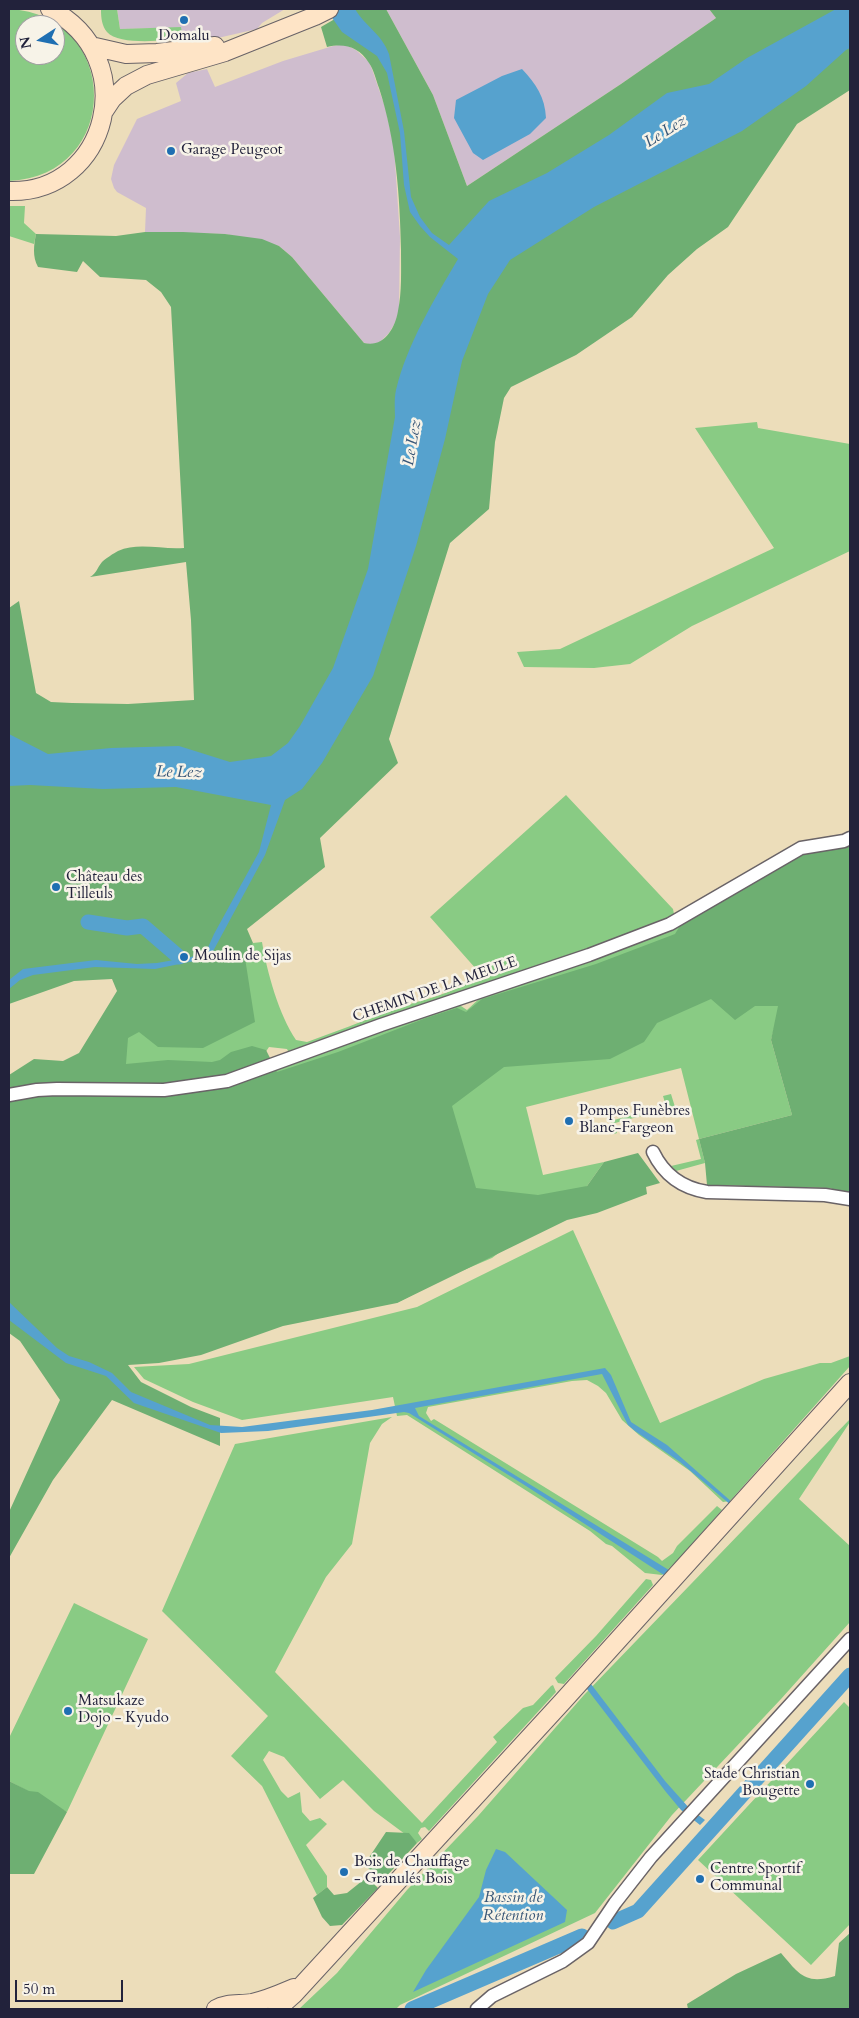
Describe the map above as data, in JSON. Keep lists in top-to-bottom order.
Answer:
{
  "streets": {
    "street": ["CHEMIN DE LA MEULE"]
  },
  "water": ["Le Lez", "Bassin de Rétention"],
  "places": [
    "Domalu",
    "Garage Peugeot",
    "Château des Tilleuls",
    "Moulin de Sijas",
    "Pompes Funèbres Blanc-Fargeon",
    "Matsukaze Dojo - Kyudo",
    "Stade Christian Bougette",
    "Bois de Chauffage - Granulés Bois",
    "Centre Sportif Communal"
  ],
  "scale_bar": "50 m",
  "north": "left"
}
